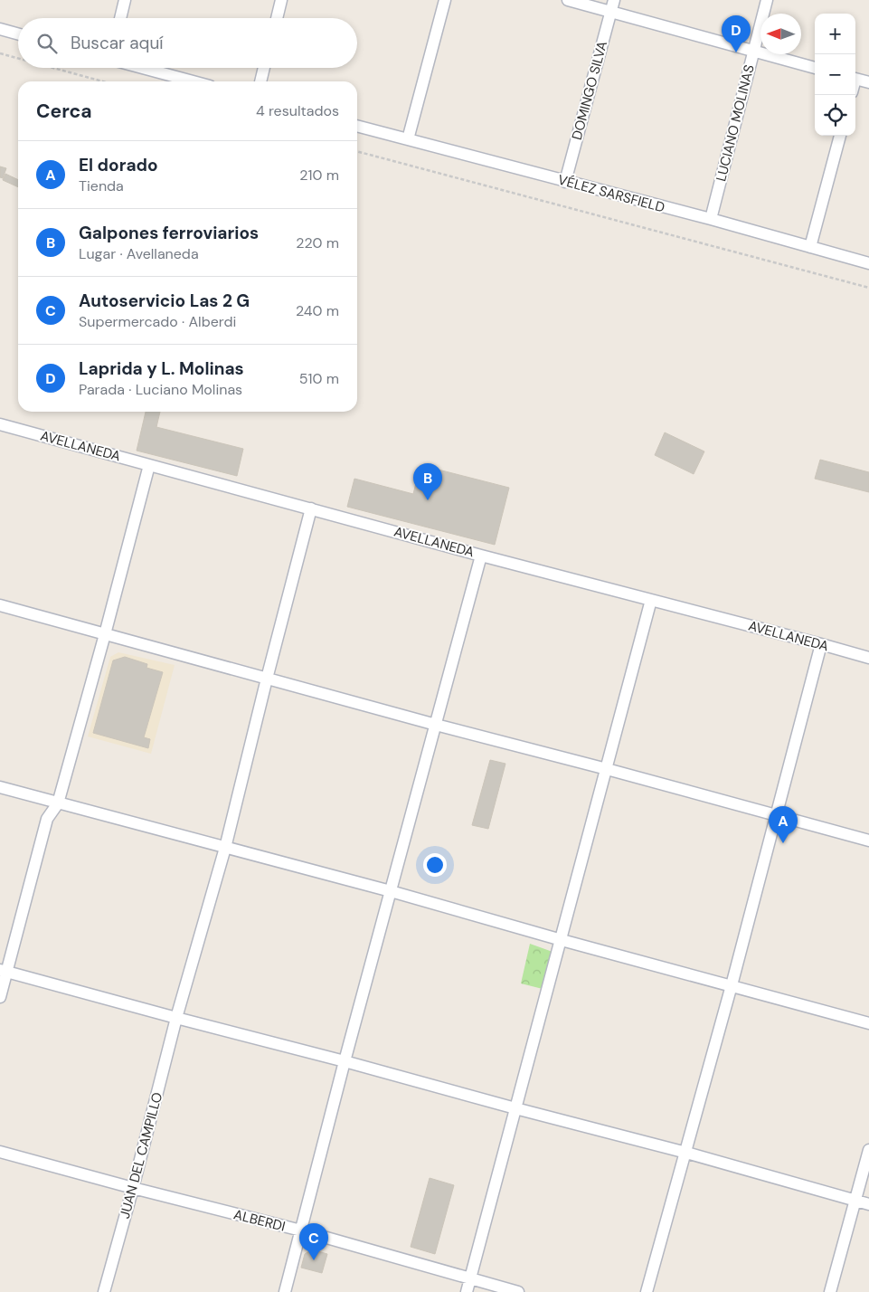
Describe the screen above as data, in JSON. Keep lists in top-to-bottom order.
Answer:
{
  "streets": {
    "street": [
      "DOMINGO SILVA",
      "LUCIANO MOLINAS",
      "VÉLEZ SARSFIELD",
      "AVELLANEDA",
      "JUAN DEL CAMPILLO",
      "ALBERDI"
    ]
  },
  "crossings": [
    ["DOMINGO SILVA", "VÉLEZ SARSFIELD"],
    ["LUCIANO MOLINAS", "VÉLEZ SARSFIELD"],
    ["AVELLANEDA", "JUAN DEL CAMPILLO"],
    ["JUAN DEL CAMPILLO", "ALBERDI"]
  ],
  "north": "left",
  "page": {
    "map_buttons": ["+", "−"],
    "pins": [
      "D",
      "B",
      "A",
      "C"
    ],
    "search": "Buscar aquí",
    "heading": ["Cerca", "4 resultados"],
    "list": [
      {
        "mark": "A",
        "name": "El dorado",
        "note": "Tienda",
        "value": "210 m"
      },
      {
        "mark": "B",
        "name": "Galpones ferroviarios",
        "note": "Lugar · Avellaneda",
        "value": "220 m"
      },
      {
        "mark": "C",
        "name": "Autoservicio Las 2 G",
        "note": "Supermercado · Alberdi",
        "value": "240 m"
      },
      {
        "mark": "D",
        "name": "Laprida y L. Molinas",
        "note": "Parada · Luciano Molinas",
        "value": "510 m"
      }
    ]
  }
}
